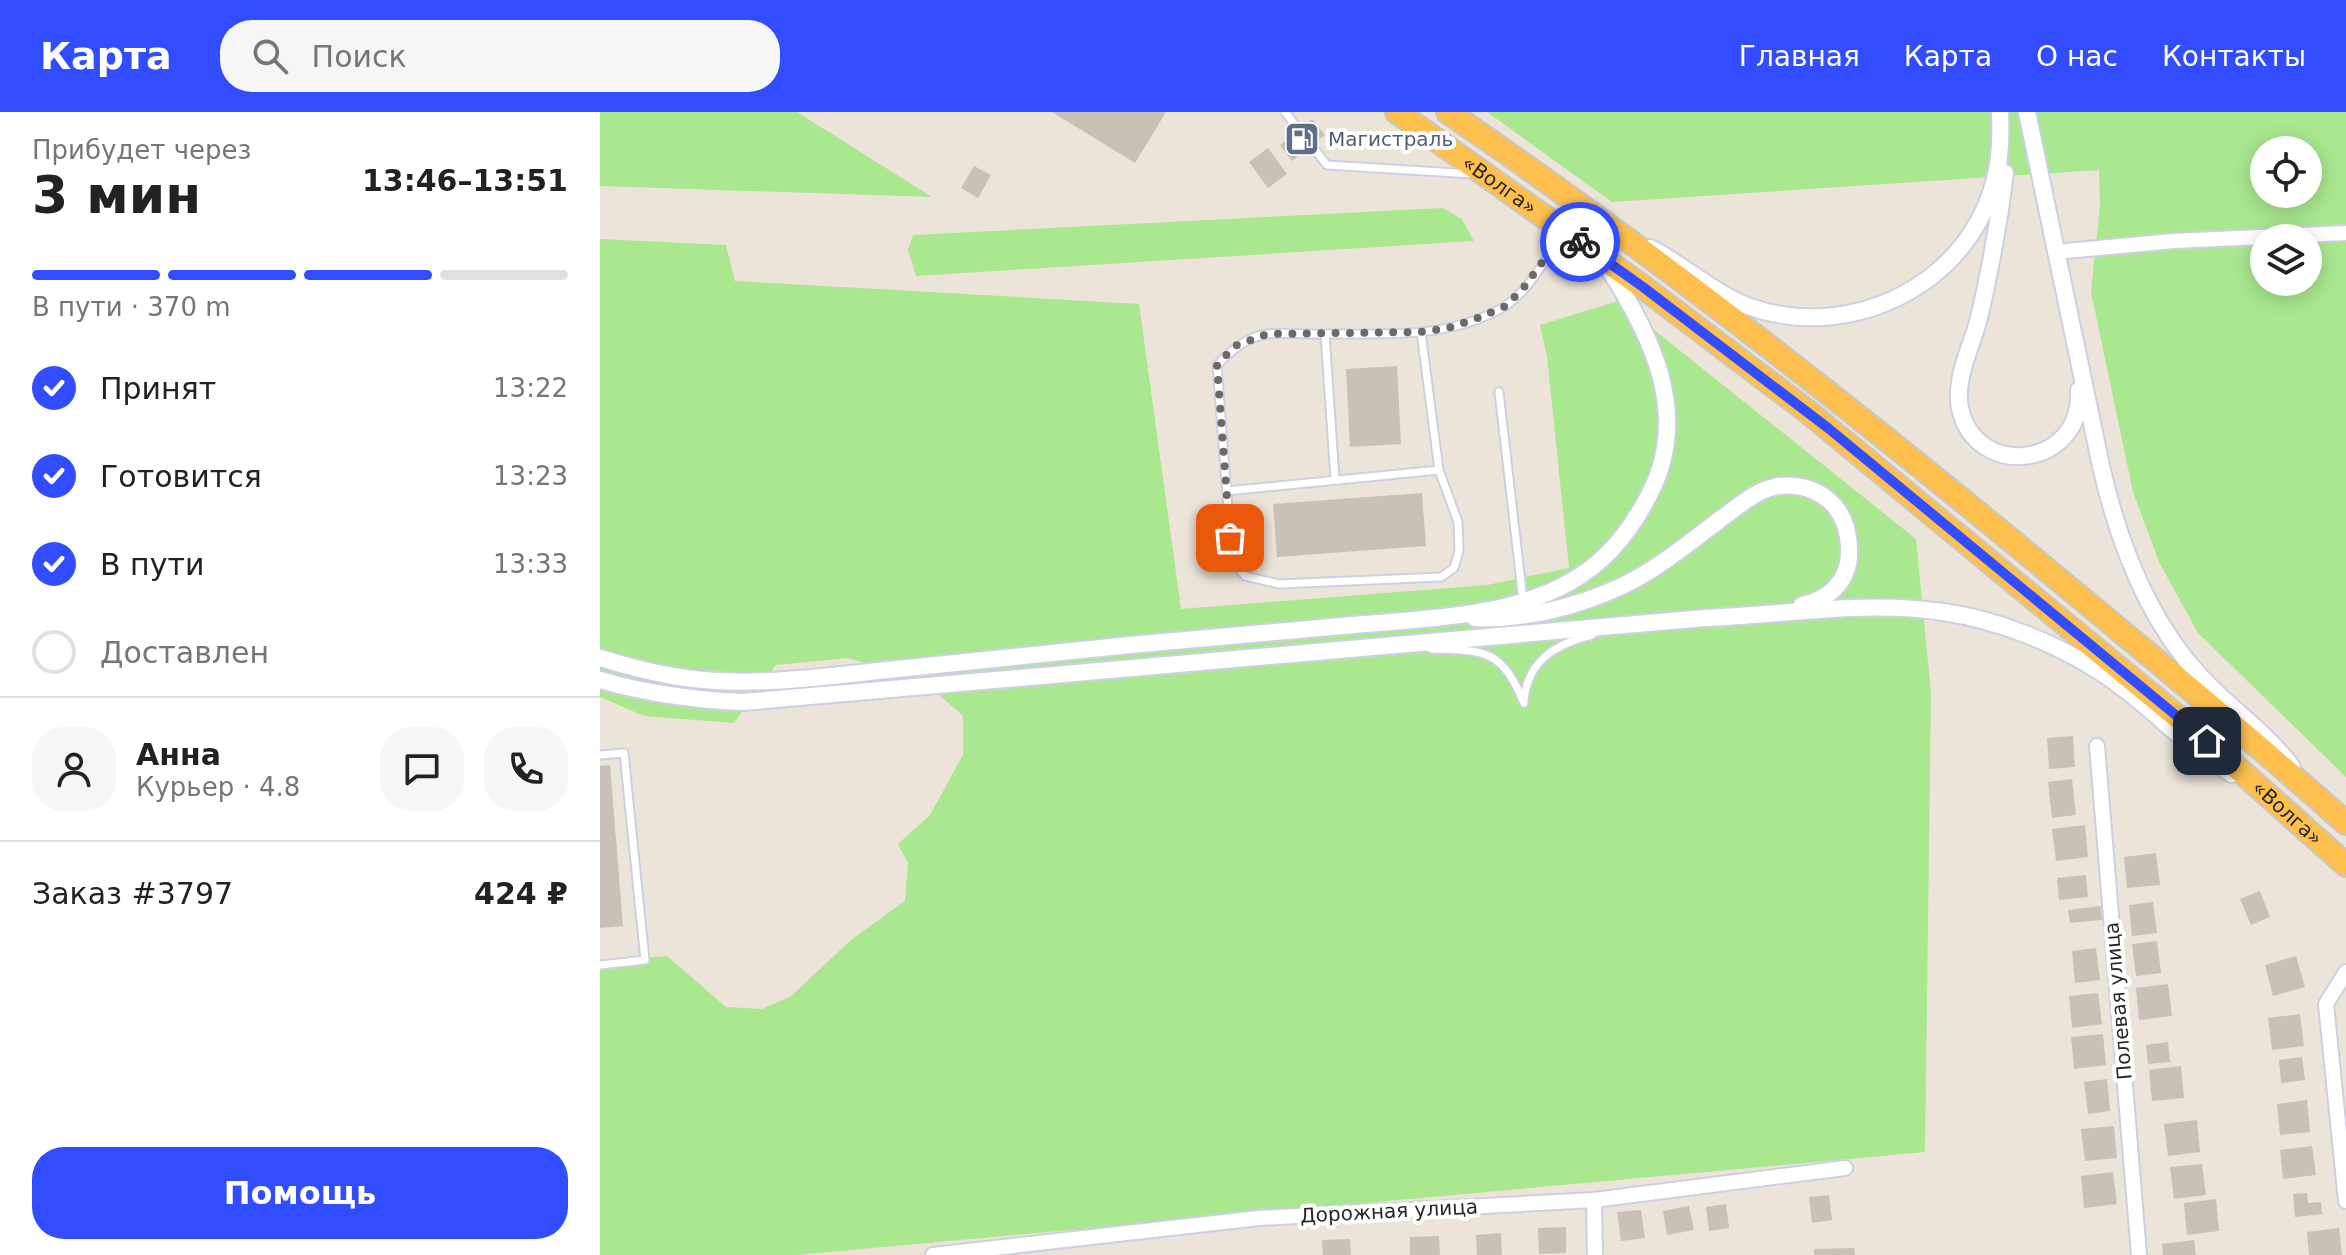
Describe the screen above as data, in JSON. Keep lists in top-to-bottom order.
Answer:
{
  "streets": {
    "highway": ["«Волга»"],
    "street": ["Полевая улица", "Дорожная улица"]
  },
  "places": {
    "fuel station": ["Магистраль"]
  },
  "page": {
    "header": "Карта",
    "search": "Поиск",
    "nav": [
      "Главная",
      "Карта",
      "О нас",
      "Контакты"
    ],
    "heading": ["3 мин", "Прибудет через", "13:46–13:51"],
    "panel": [
      "Анна",
      "Курьер · 4.8",
      "Заказ #3797",
      "424 ₽"
    ],
    "bar": "В пути · 370 m",
    "list": [
      ["Принят", "13:22"],
      ["Готовится", "13:23"],
      ["В пути", "13:33"],
      "Доставлен"
    ],
    "buttons": "Помощь"
  }
}
